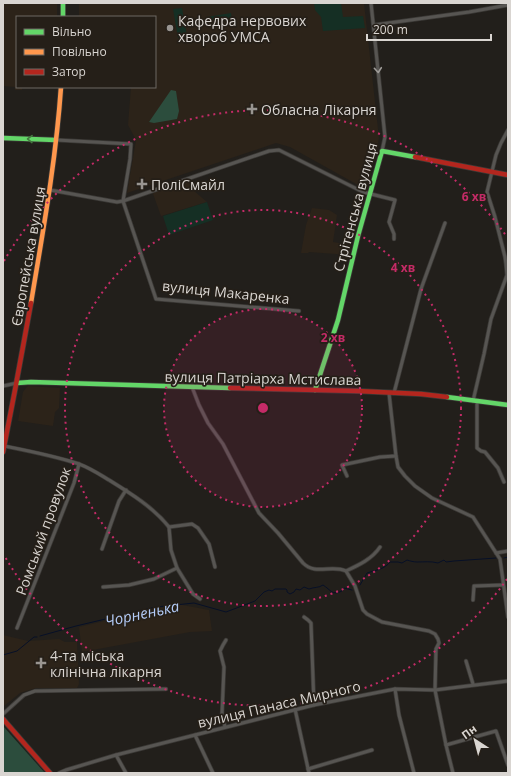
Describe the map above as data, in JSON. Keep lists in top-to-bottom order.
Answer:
{
  "streets": {
    "main road": ["Стрітенська вулиця", "Європейська вулиця", "вулиця Патріарха Мстислава"],
    "street": ["вулиця Макаренка", "Ромський провулок", "вулиця Панаса Мирного"]
  },
  "crossings": [
    ["Стрітенська вулиця", "вулиця Патріарха Мстислава"],
    ["Європейська вулиця", "вулиця Патріарха Мстислава"]
  ],
  "water": ["Чорненька"],
  "places": {
    "other": ["Кафедра нервових хвороб УМСА"],
    "health": ["Обласна Лікарня", "ПоліСмайл", "4-та міська клінічна лікарня"]
  },
  "legend": ["Вільно", "Повільно", "Затор"],
  "scale_bar": "200 m",
  "north": "top left",
  "rings": ["6 хв", "4 хв", "2 хв"]
}
